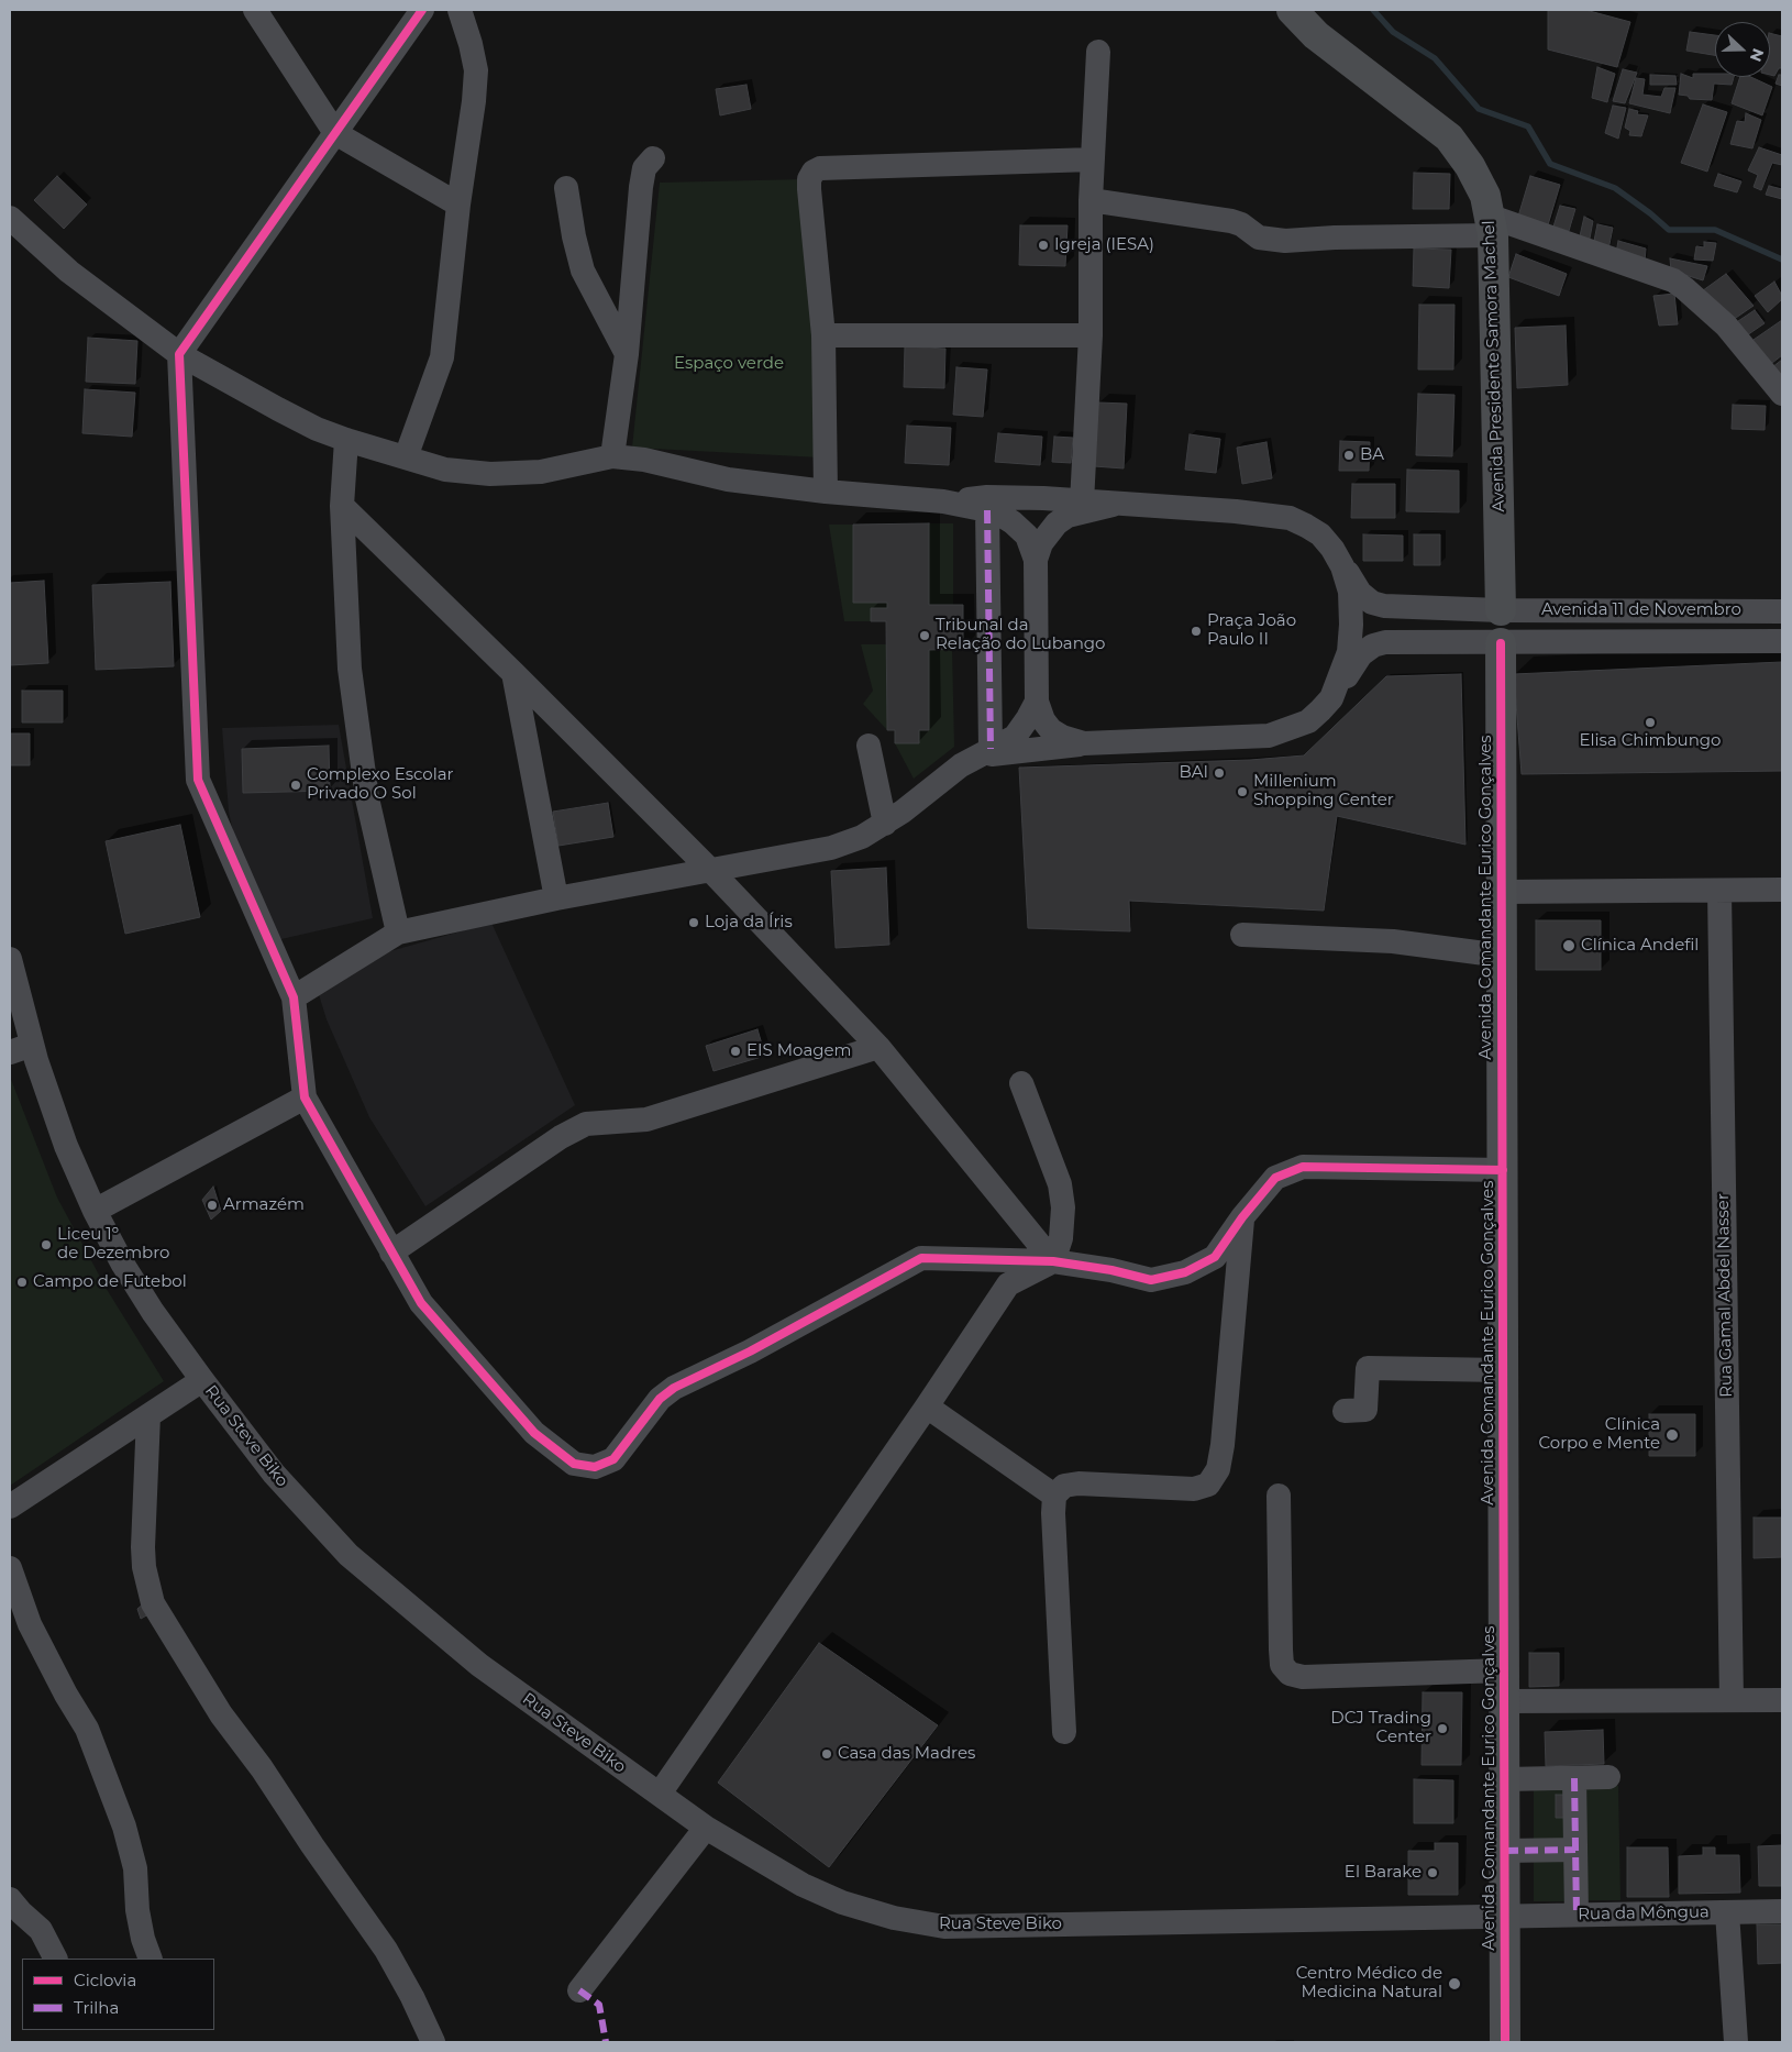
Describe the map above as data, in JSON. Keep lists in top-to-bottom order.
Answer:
{
  "streets": {
    "main road": ["Avenida Presidente Samora Machel", "Avenida Comandante Eurico Gonçalves"],
    "street": [
      "Avenida 11 de Novembro",
      "Rua Gamal Abdel Nasser",
      "Rua Steve Biko",
      "Rua da Môngua"
    ]
  },
  "crossings": [
    ["Avenida Presidente Samora Machel", "Avenida 11 de Novembro"],
    ["Avenida 11 de Novembro", "Avenida Comandante Eurico Gonçalves"],
    ["Avenida Comandante Eurico Gonçalves", "Rua Steve Biko"],
    ["Avenida Comandante Eurico Gonçalves", "Rua da Môngua"],
    ["Rua Steve Biko", "Rua da Môngua"]
  ],
  "parks": ["Espaço verde"],
  "places": [
    "Igreja (IESA)",
    "BA",
    "Praça João Paulo II",
    "Tribunal da Relação do Lubango",
    "Elisa Chimbungo",
    "BAI",
    "Complexo Escolar Privado O Sol",
    "Millenium Shopping Center",
    "Loja da Íris",
    "Clínica Andefil",
    "EIS Moagem",
    "Armazém",
    "Liceu 1º de Dezembro",
    "Campo de Futebol",
    "Clínica Corpo e Mente",
    "DCJ Trading Center",
    "Casa das Madres",
    "El Barake",
    "Centro Médico de Medicina Natural"
  ],
  "legend": ["Ciclovia", "Trilha"],
  "north": "right"
}
